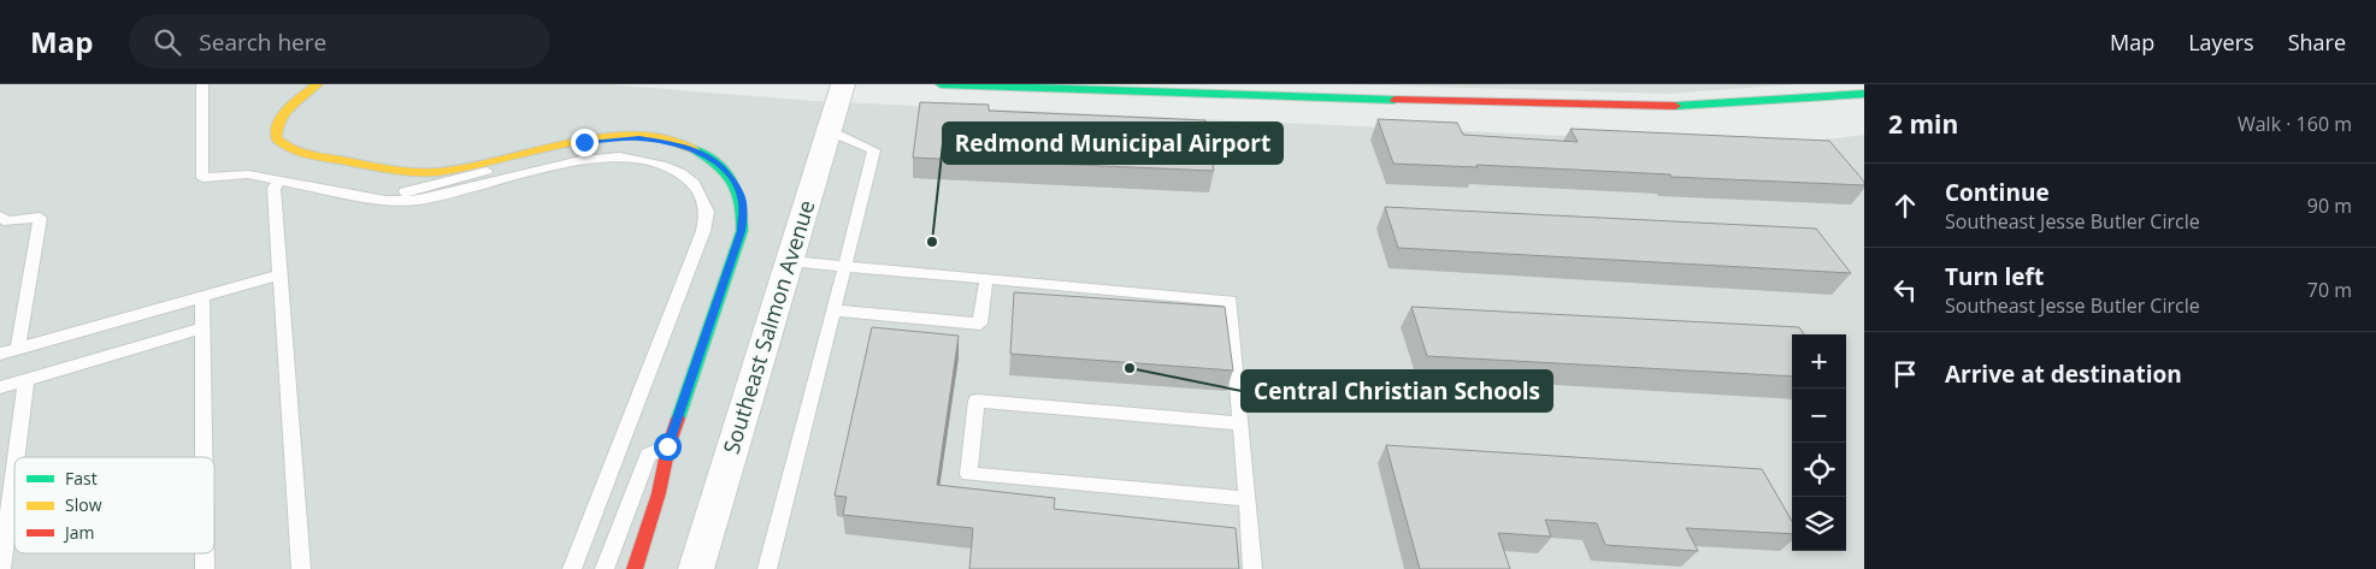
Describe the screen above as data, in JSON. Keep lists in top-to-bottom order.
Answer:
{
  "streets": {
    "street": ["Southeast Salmon Avenue"]
  },
  "places": ["Redmond Municipal Airport", "Central Christian Schools"],
  "legend": ["Fast", "Slow", "Jam"],
  "page": {
    "header": "Map",
    "search": "Search here",
    "nav": ["Map", "Layers", "Share"],
    "heading": ["2 min", "Walk · 160 m"],
    "list": [
      ["Continue", "Southeast Jesse Butler Circle", "90 m"],
      ["Turn left", "Southeast Jesse Butler Circle", "70 m"],
      "Arrive at destination"
    ],
    "map_buttons": ["+", "−"]
  }
}
